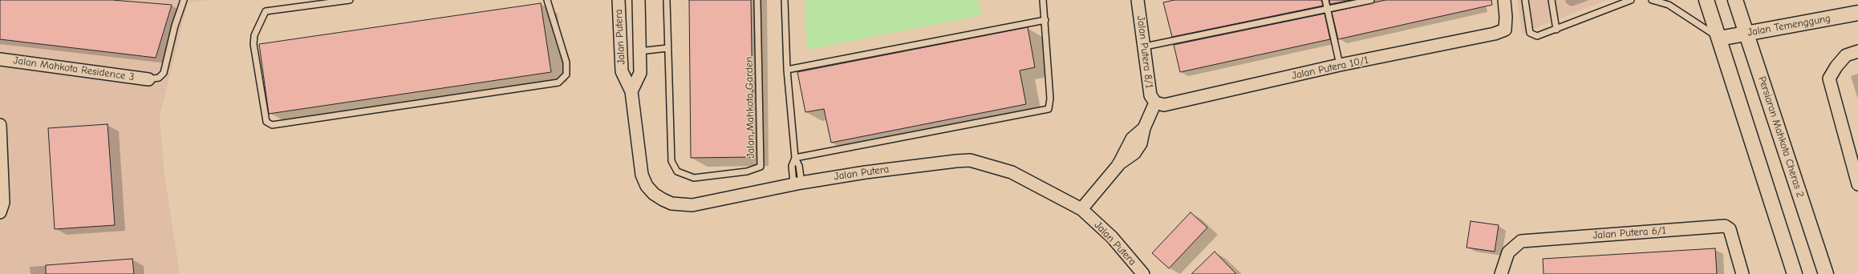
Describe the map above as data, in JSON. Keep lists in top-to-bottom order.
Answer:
{
  "streets": {
    "street": [
      "Jalan Temenggung",
      "Jalan Putera",
      "Jalan Putera 8/1",
      "Jalan Putera 10/1",
      "Jalan Mahkota Residence 3",
      "Persiaran Mahkota Cheras 2",
      "Jalan Putera 6/1"
    ],
    "lane": ["Jalan Mahkota Garden"]
  },
  "crossings": [
    ["Jalan Temenggung", "Persiaran Mahkota Cheras 2"],
    ["Jalan Putera 8/1", "Jalan Putera 10/1"]
  ]
}
